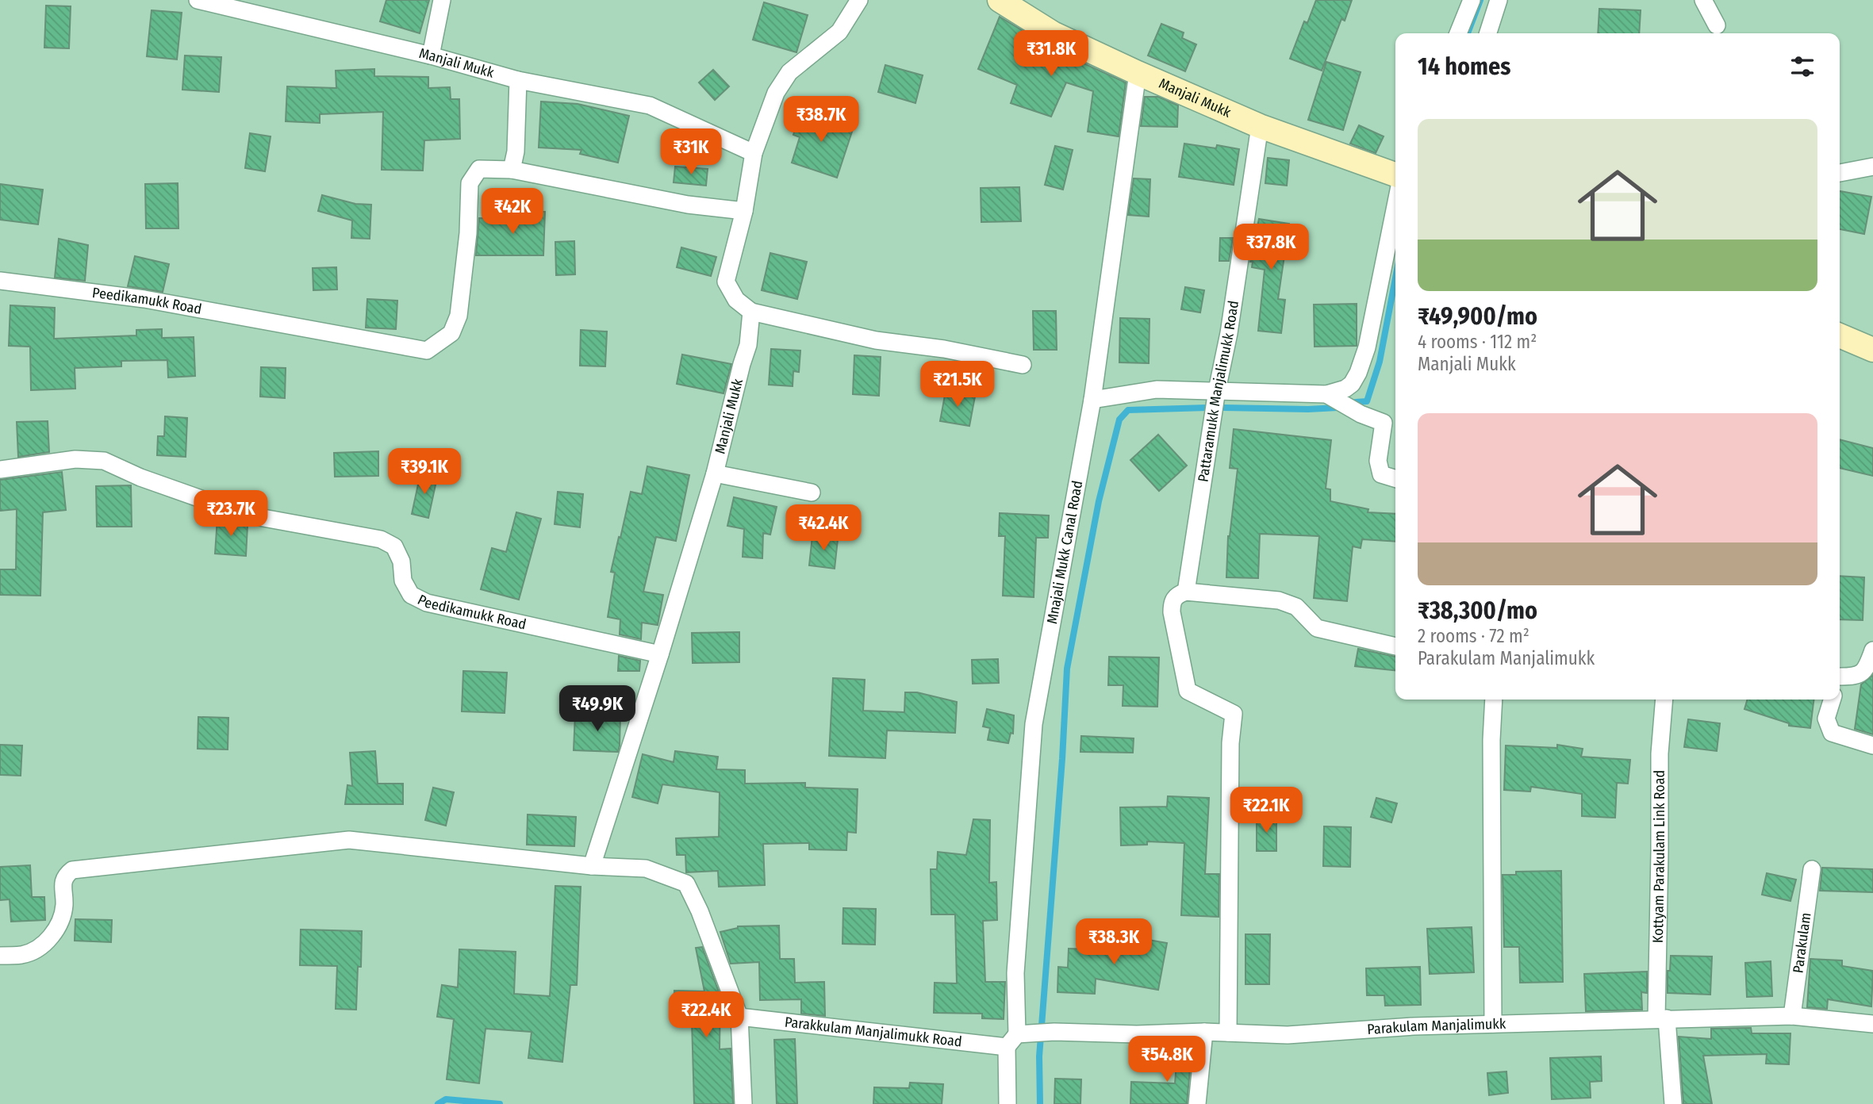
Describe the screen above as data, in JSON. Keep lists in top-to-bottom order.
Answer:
{
  "streets": {
    "street": [
      "Manjali Mukk",
      "Peedikamukk Road",
      "Pattaramukk Manjalimukk Road",
      "Mnajali Mukk Canal Road",
      "Kottyam Parakulam Link Road",
      "Parakulam",
      "Parakulam Manjalimukk",
      "Parakkulam Manjalimukk Road"
    ]
  },
  "crossings": [
    ["Manjali Mukk", "Peedikamukk Road"],
    ["Manjali Mukk", "Pattaramukk Manjalimukk Road"],
    ["Manjali Mukk", "Mnajali Mukk Canal Road"],
    ["Mnajali Mukk Canal Road", "Parakulam Manjalimukk"],
    ["Mnajali Mukk Canal Road", "Parakkulam Manjalimukk Road"],
    ["Kottyam Parakulam Link Road", "Parakulam Manjalimukk"],
    ["Parakulam", "Parakulam Manjalimukk"],
    ["Parakulam Manjalimukk", "Parakkulam Manjalimukk Road"]
  ],
  "page": {
    "price": [
      "₹31.8K",
      "₹38.7K",
      "₹31K",
      "₹42K",
      "₹37.8K",
      "₹21.5K",
      "₹39.1K",
      "₹23.7K",
      "₹42.4K",
      "₹49.9K",
      "₹22.1K",
      "₹38.3K",
      "₹22.4K",
      "₹54.8K"
    ],
    "heading": "14 homes",
    "list": [
      {
        "name": "₹49,900/mo",
        "note": "4 rooms · 112 m² · Manjali Mukk"
      },
      {
        "name": "₹38,300/mo",
        "note": "2 rooms · 72 m² · Parakulam Manjalimukk"
      }
    ]
  }
}
